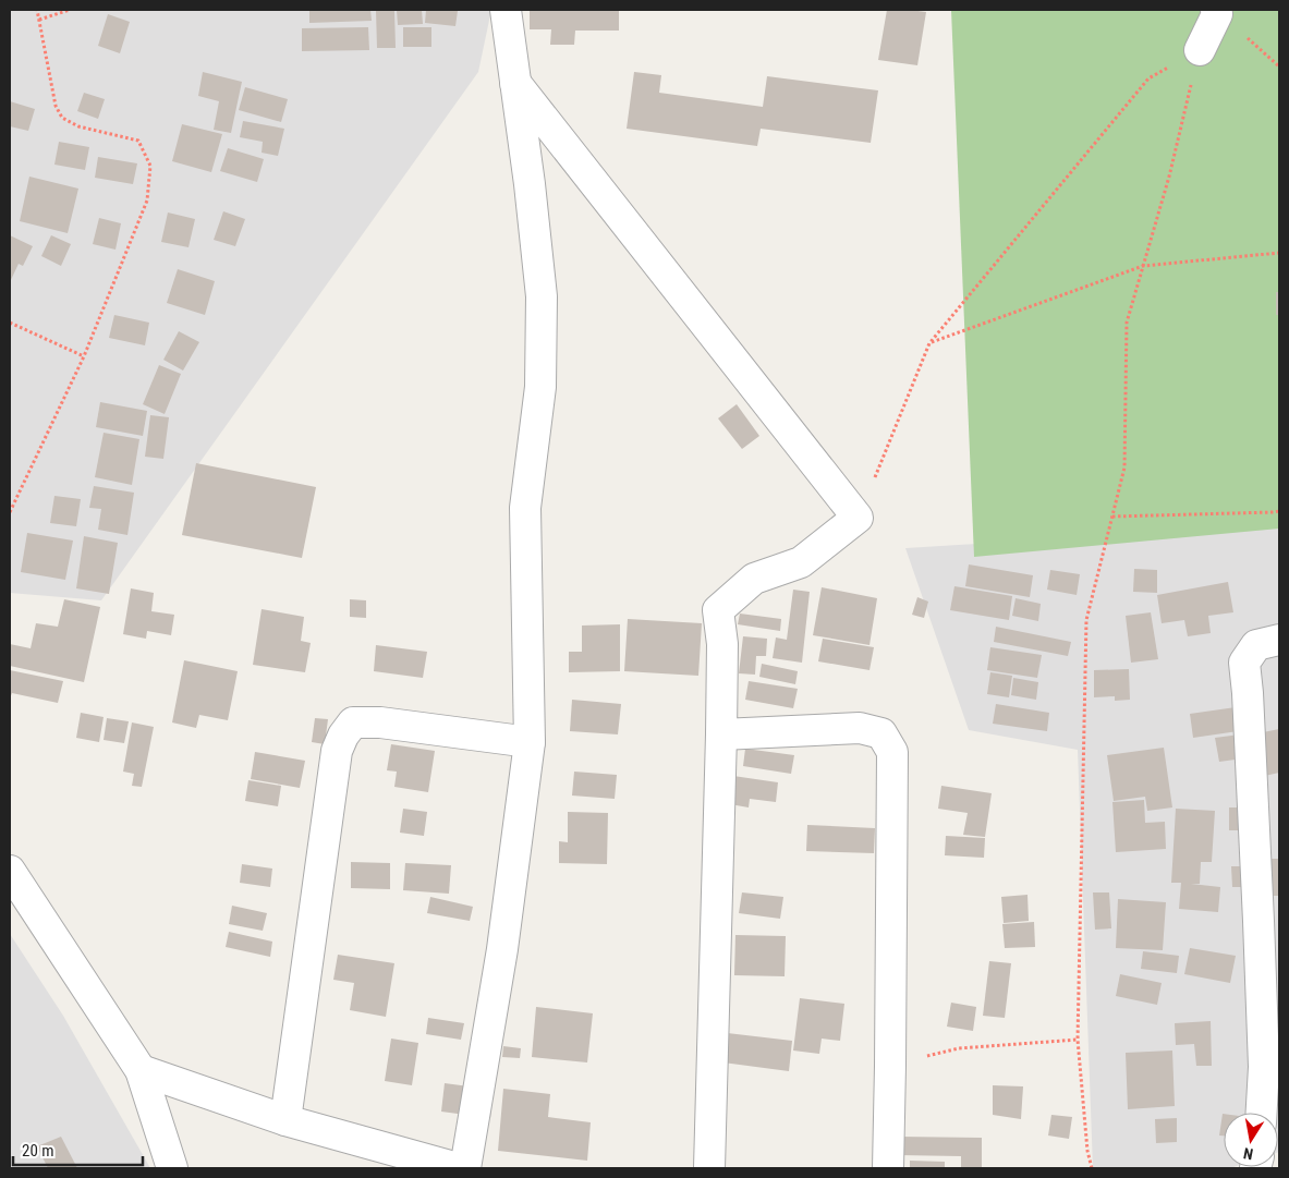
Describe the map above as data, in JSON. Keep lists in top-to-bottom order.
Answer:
{
  "scale_bar": "20 m",
  "north": "bottom"
}
